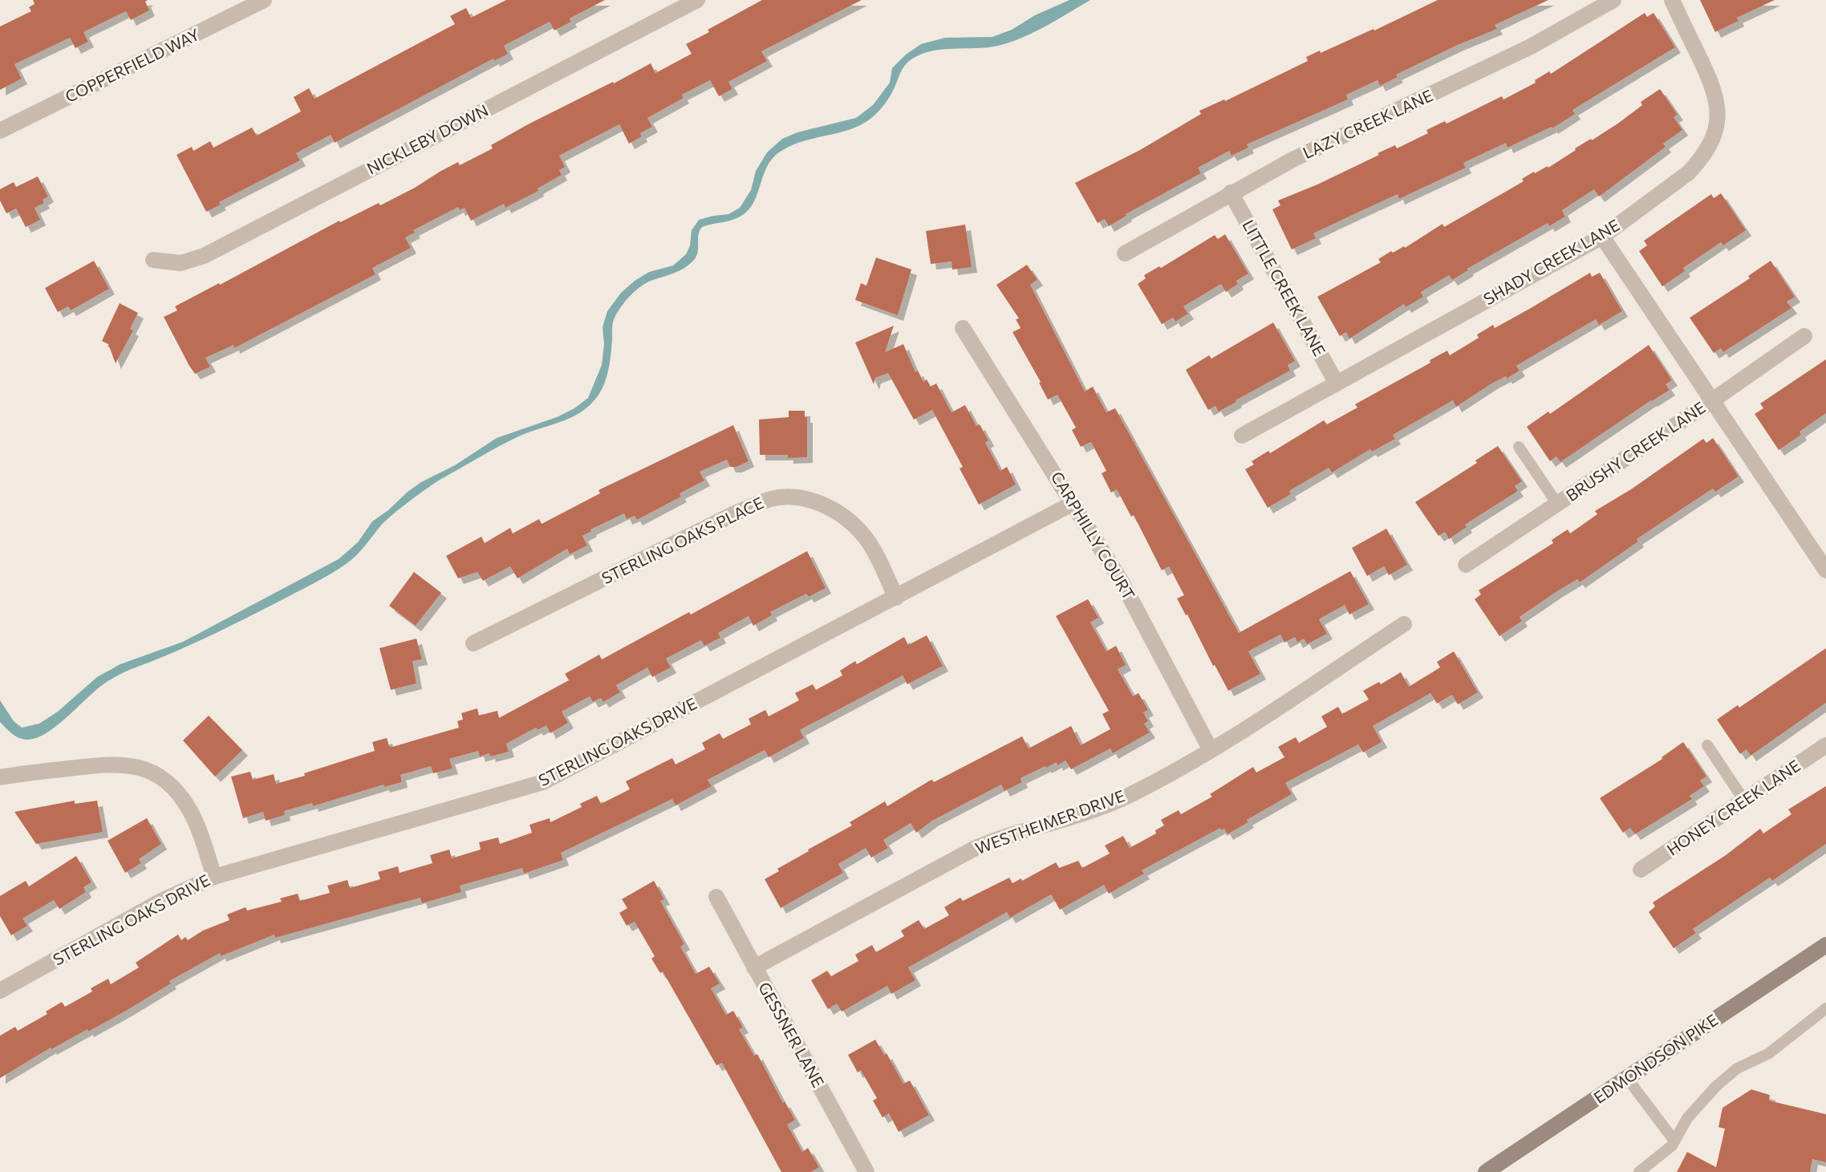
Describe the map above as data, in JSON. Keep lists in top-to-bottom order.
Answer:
{
  "streets": {
    "main road": ["EDMONDSON PIKE"],
    "street": [
      "COPPERFIELD WAY",
      "LAZY CREEK LANE",
      "NICKLEBY DOWN",
      "SHADY CREEK LANE",
      "LITTLE CREEK LANE",
      "BRUSHY CREEK LANE",
      "CARPHILLY COURT",
      "STERLING OAKS PLACE",
      "STERLING OAKS DRIVE",
      "HONEY CREEK LANE",
      "WESTHEIMER DRIVE",
      "GESSNER LANE"
    ]
  },
  "crossings": [
    ["LAZY CREEK LANE", "LITTLE CREEK LANE"],
    ["SHADY CREEK LANE", "LITTLE CREEK LANE"],
    ["CARPHILLY COURT", "STERLING OAKS DRIVE"],
    ["CARPHILLY COURT", "WESTHEIMER DRIVE"],
    ["STERLING OAKS PLACE", "STERLING OAKS DRIVE"],
    ["WESTHEIMER DRIVE", "GESSNER LANE"]
  ]
}
